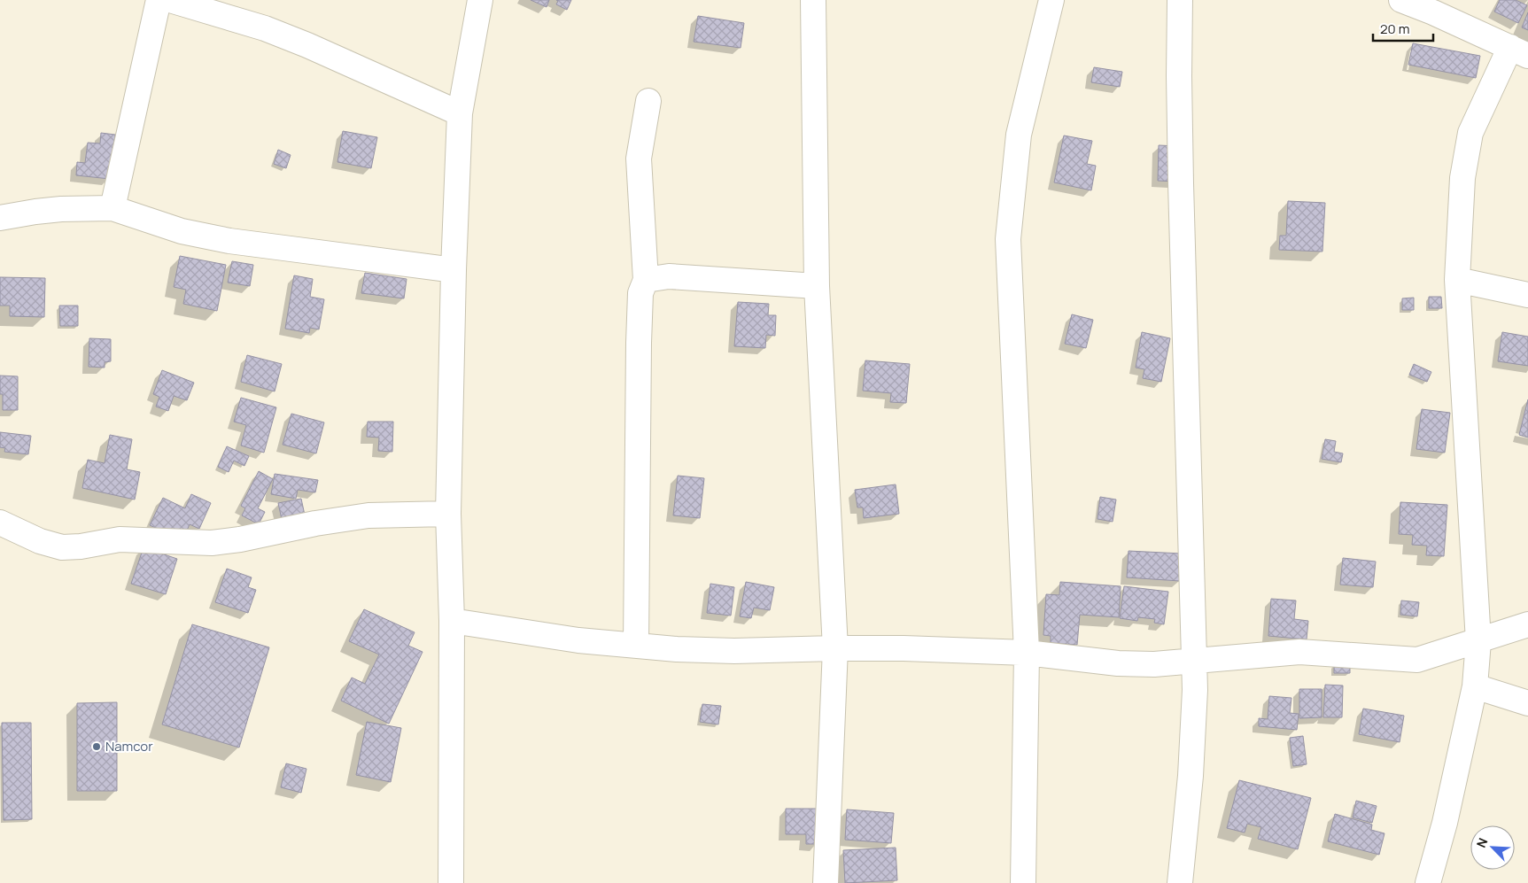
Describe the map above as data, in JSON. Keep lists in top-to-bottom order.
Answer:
{
  "places": ["Namcor"],
  "scale_bar": "20 m",
  "north": "top left"
}
